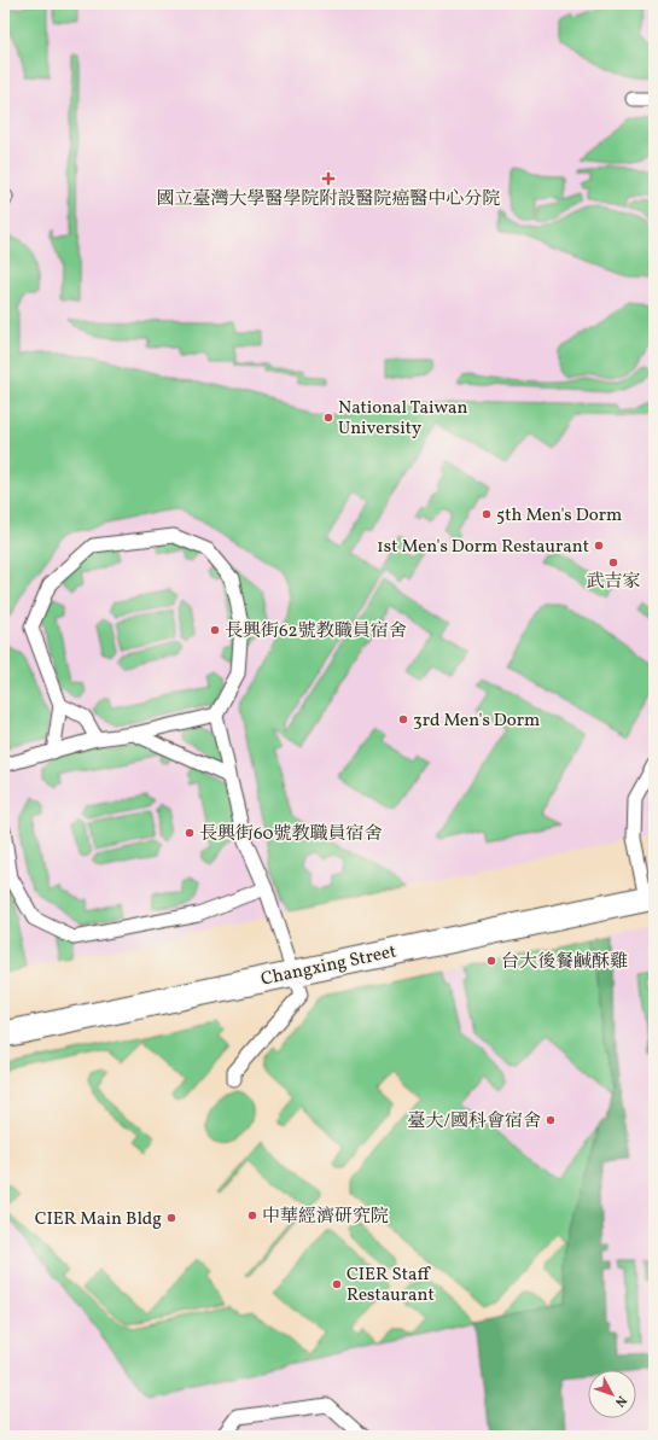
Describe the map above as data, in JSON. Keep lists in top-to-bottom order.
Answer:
{
  "streets": {
    "street": ["Changxing Street"]
  },
  "places": {
    "health": ["國立臺灣大學醫學院附設醫院癌醫中心分院"],
    "other": [
      "National Taiwan University",
      "5th Men's Dorm",
      "1st Men's Dorm Restaurant",
      "武吉家",
      "長興街62號教職員宿舍",
      "3rd Men's Dorm",
      "長興街60號教職員宿舍",
      "台大後餐鹹酥雞",
      "臺大/國科會宿舍",
      "中華經濟研究院",
      "CIER Main Bldg",
      "CIER Staff Restaurant"
    ]
  },
  "north": "bottom right"
}
